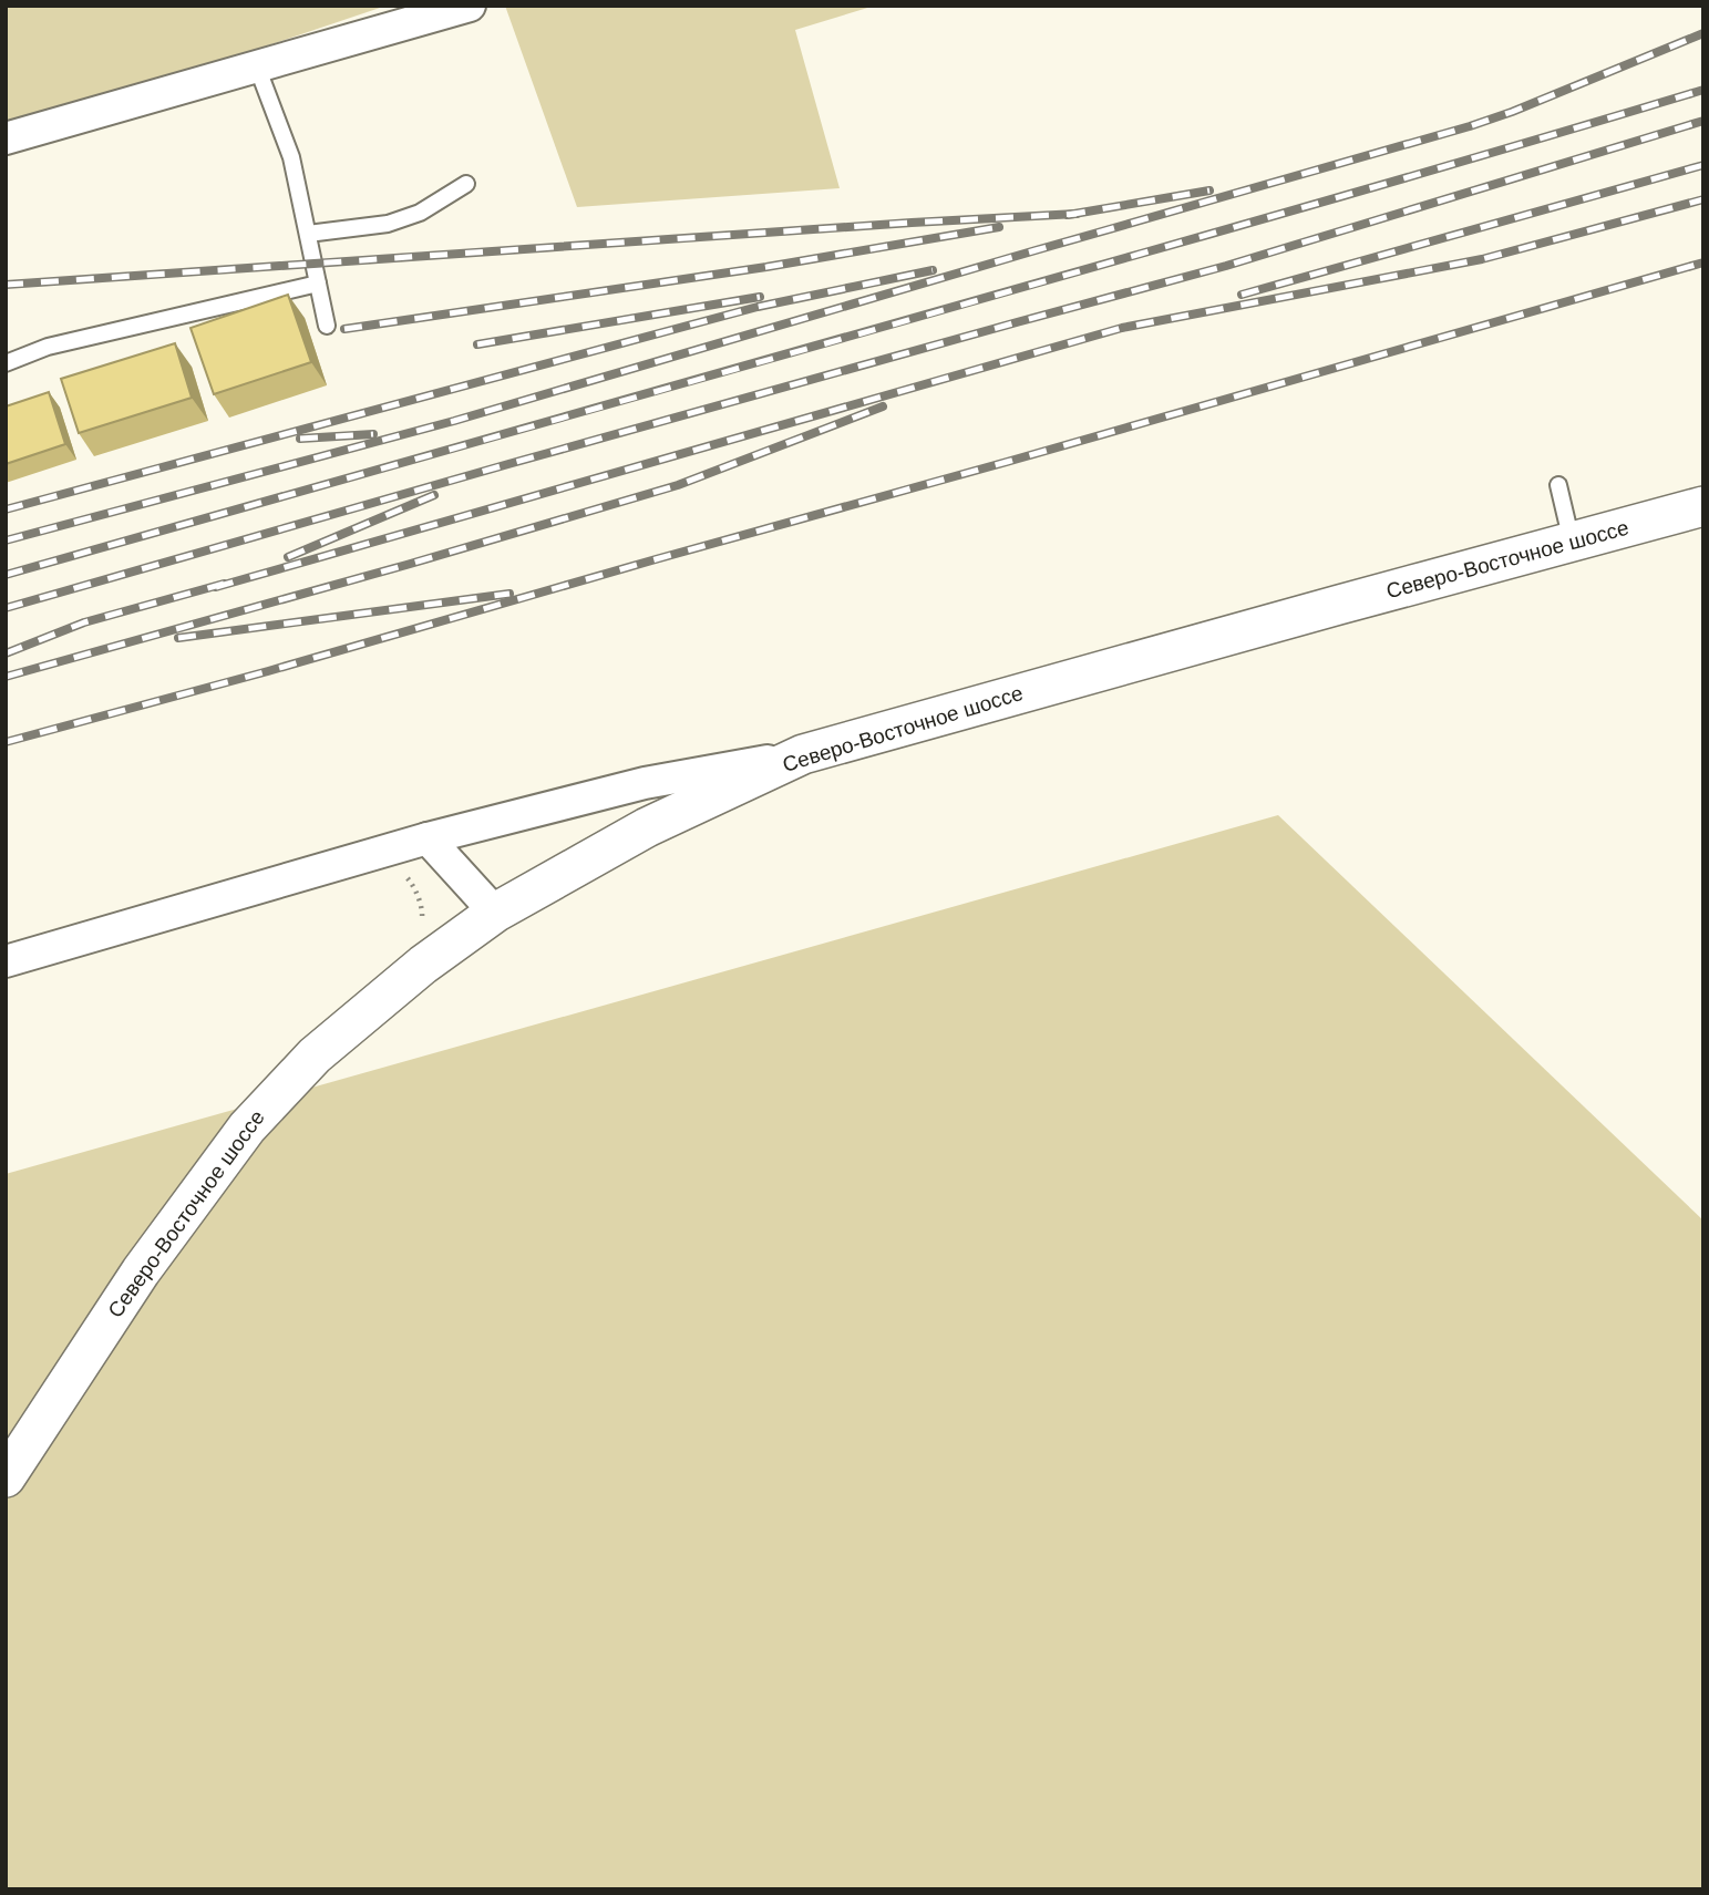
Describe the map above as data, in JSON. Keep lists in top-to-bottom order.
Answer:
{
  "streets": {
    "street": ["Северо-Восточное шоссе"]
  }
}
